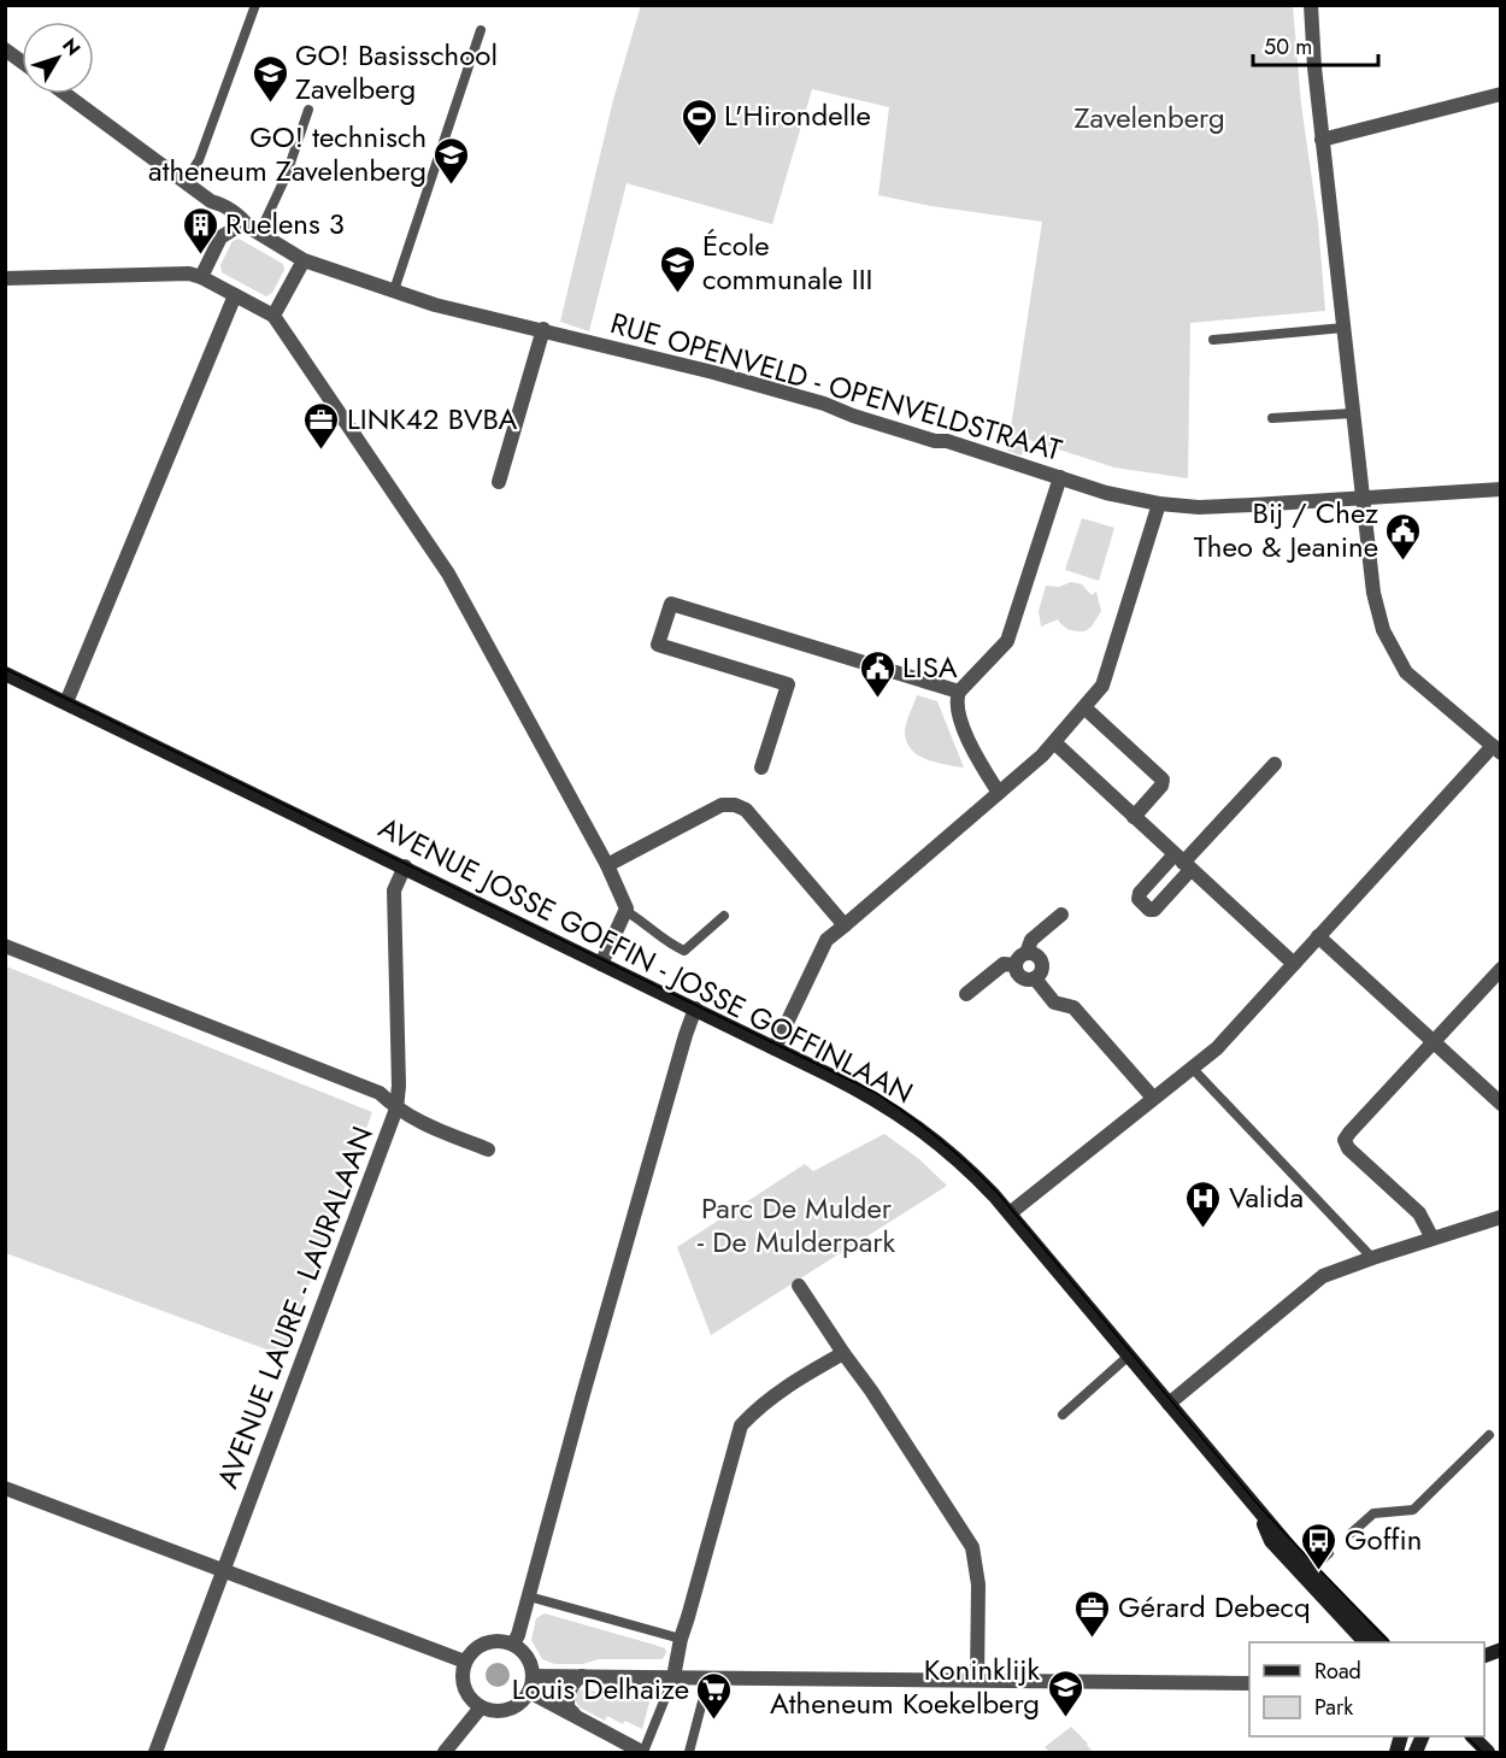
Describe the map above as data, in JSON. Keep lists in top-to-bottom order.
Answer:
{
  "streets": {
    "main road": ["AVENUE JOSSE GOFFIN - JOSSE GOFFINLAAN"],
    "street": ["RUE OPENVELD - OPENVELDSTRAAT", "AVENUE LAURE - LAURALAAN"]
  },
  "crossings": [
    ["AVENUE JOSSE GOFFIN - JOSSE GOFFINLAAN", "AVENUE LAURE - LAURALAAN"]
  ],
  "parks": ["Zavelenberg", "Parc De Mulder - De Mulderpark"],
  "places": {
    "school or university": [
      "GO! Basisschool Zavelberg",
      "GO! technisch atheneum Zavelenberg",
      "École communale III",
      "Koninklijk Atheneum Koekelberg"
    ],
    "sports": ["L'Hirondelle"],
    "building": ["Ruelens 3"],
    "office": ["LINK42 BVBA", "Gérard Debecq"],
    "public building": ["Bij / Chez Theo & Jeanine", "LISA"],
    "hospital": ["Valida"],
    "bus stop": ["Goffin"],
    "supermarket": ["Louis Delhaize"]
  },
  "legend": ["Road", "Park"],
  "scale_bar": "50 m",
  "north": "top right"
}
